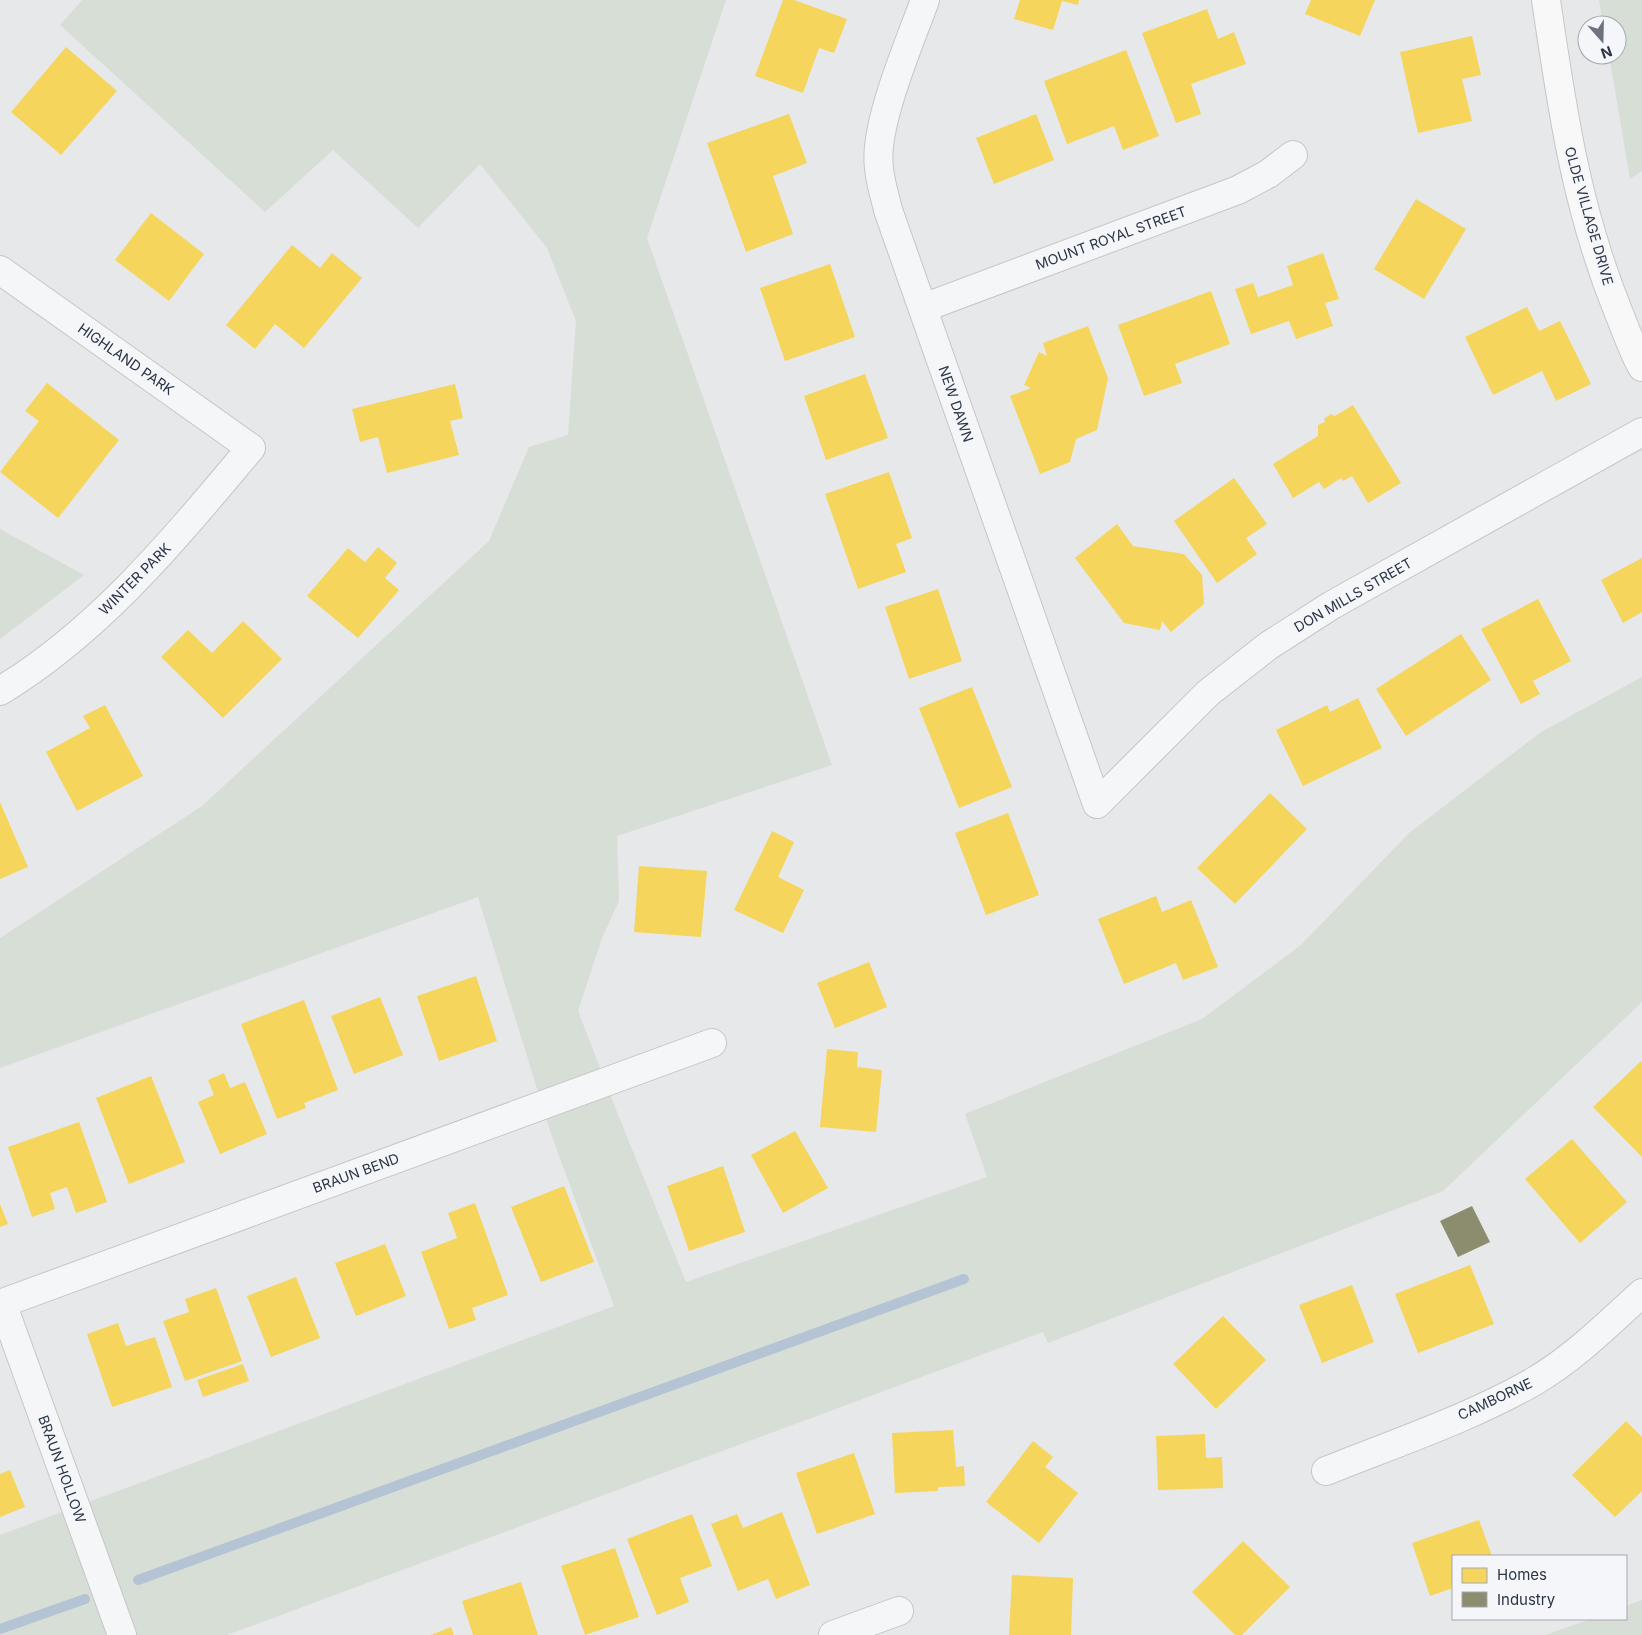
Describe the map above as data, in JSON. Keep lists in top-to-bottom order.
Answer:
{
  "streets": {
    "street": [
      "OLDE VILLAGE DRIVE",
      "MOUNT ROYAL STREET",
      "HIGHLAND PARK",
      "NEW DAWN",
      "WINTER PARK",
      "DON MILLS STREET",
      "BRAUN BEND",
      "CAMBORNE",
      "BRAUN HOLLOW"
    ]
  },
  "crossings": [
    ["MOUNT ROYAL STREET", "NEW DAWN"],
    ["HIGHLAND PARK", "WINTER PARK"],
    ["NEW DAWN", "DON MILLS STREET"],
    ["BRAUN BEND", "BRAUN HOLLOW"]
  ],
  "legend": ["Homes", "Industry"],
  "north": "bottom"
}
